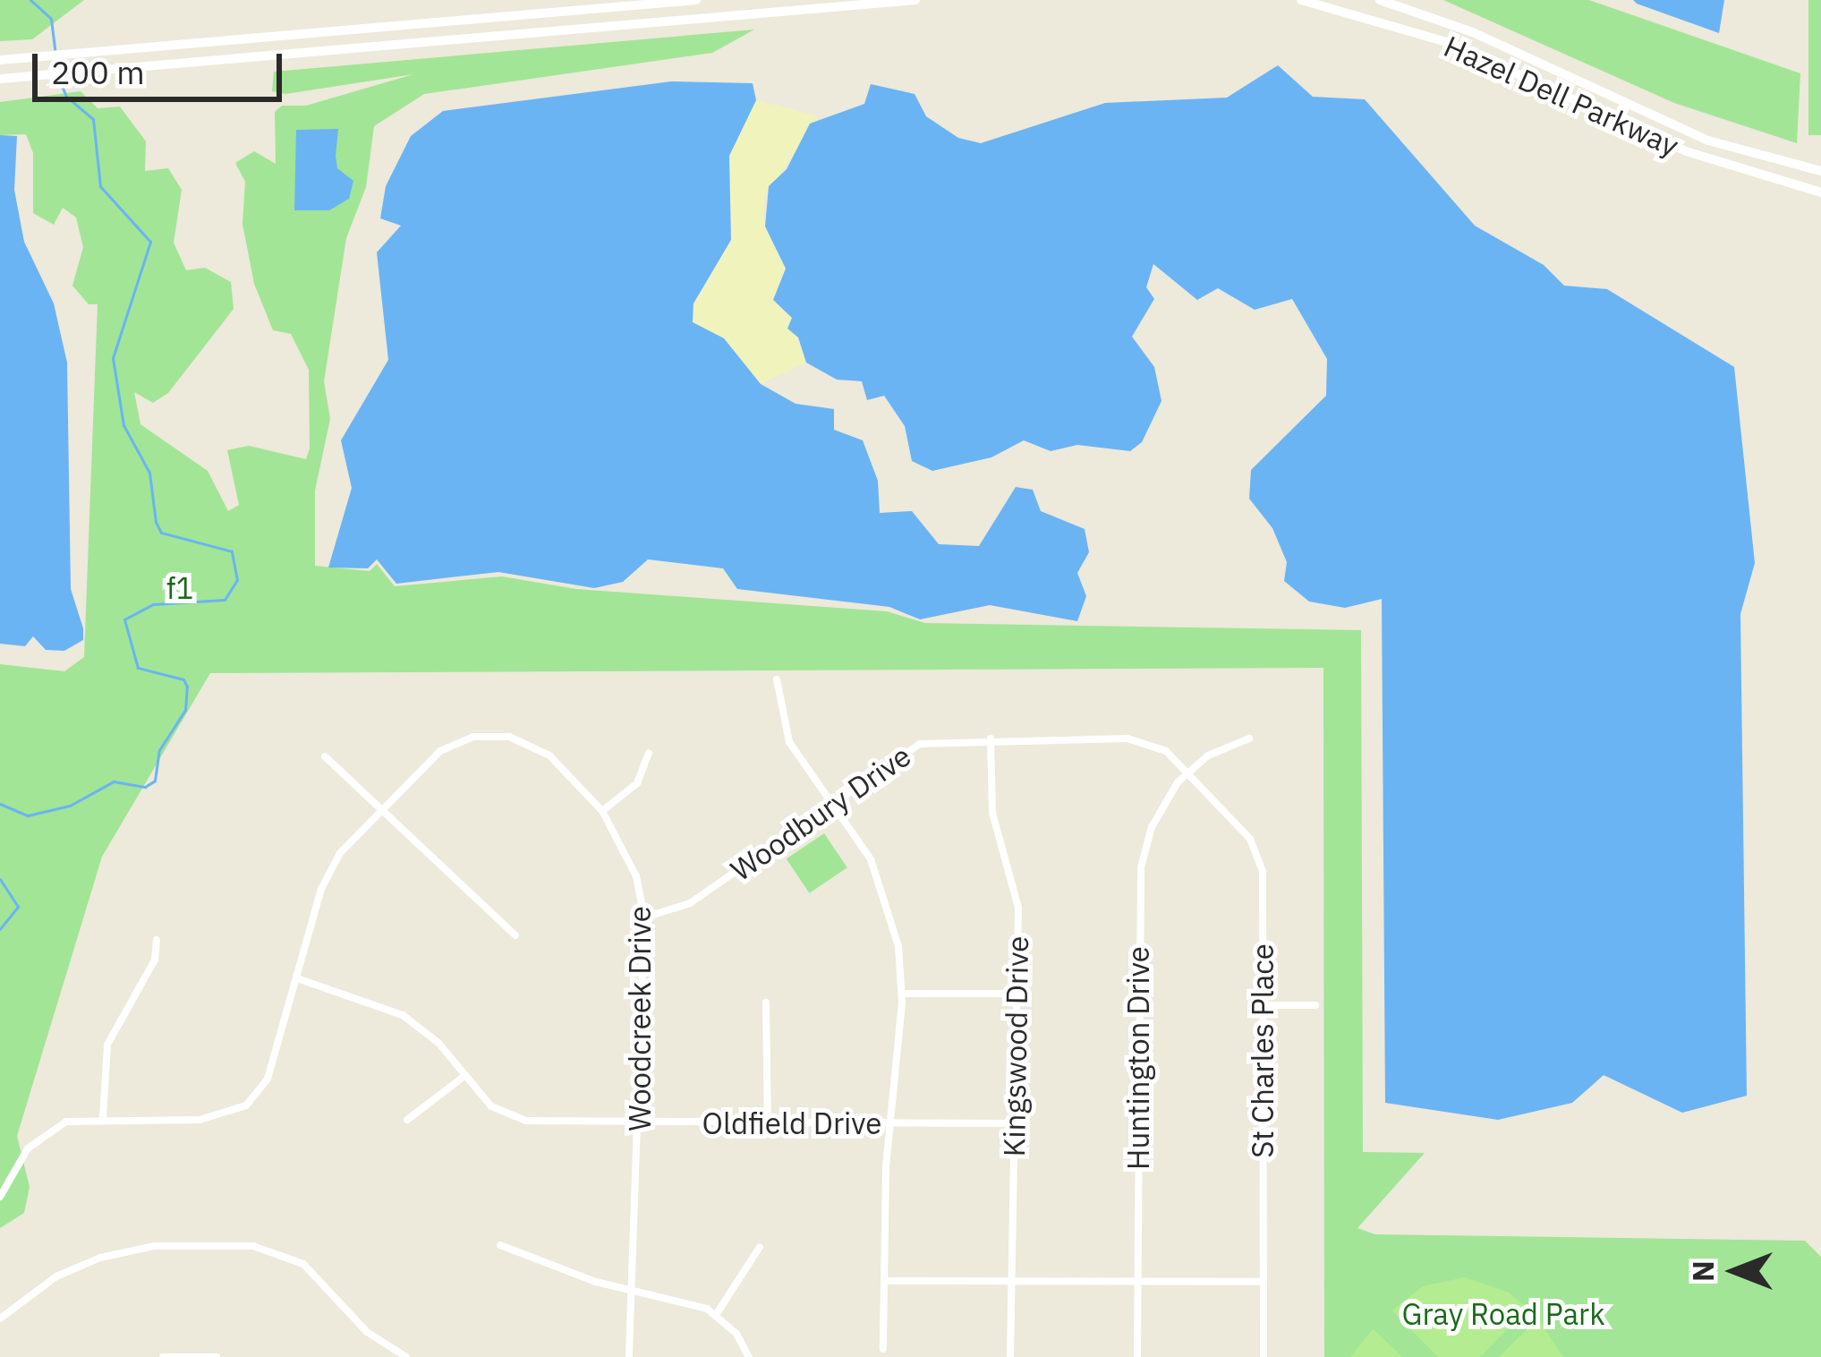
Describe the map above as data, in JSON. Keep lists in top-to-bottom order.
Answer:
{
  "streets": {
    "main road": ["Hazel Dell Parkway"],
    "street": [
      "Woodbury Drive",
      "Woodcreek Drive",
      "Kingswood Drive",
      "St Charles Place",
      "Huntington Drive",
      "Oldfield Drive"
    ]
  },
  "crossings": [
    ["Woodbury Drive", "Woodcreek Drive"],
    ["Woodbury Drive", "Kingswood Drive"],
    ["Woodbury Drive", "St Charles Place"],
    ["Woodbury Drive", "Huntington Drive"],
    ["Woodcreek Drive", "Oldfield Drive"],
    ["Kingswood Drive", "Oldfield Drive"],
    ["St Charles Place", "Huntington Drive"]
  ],
  "parks": ["f1", "Gray Road Park"],
  "scale_bar": "200 m",
  "north": "left"
}
